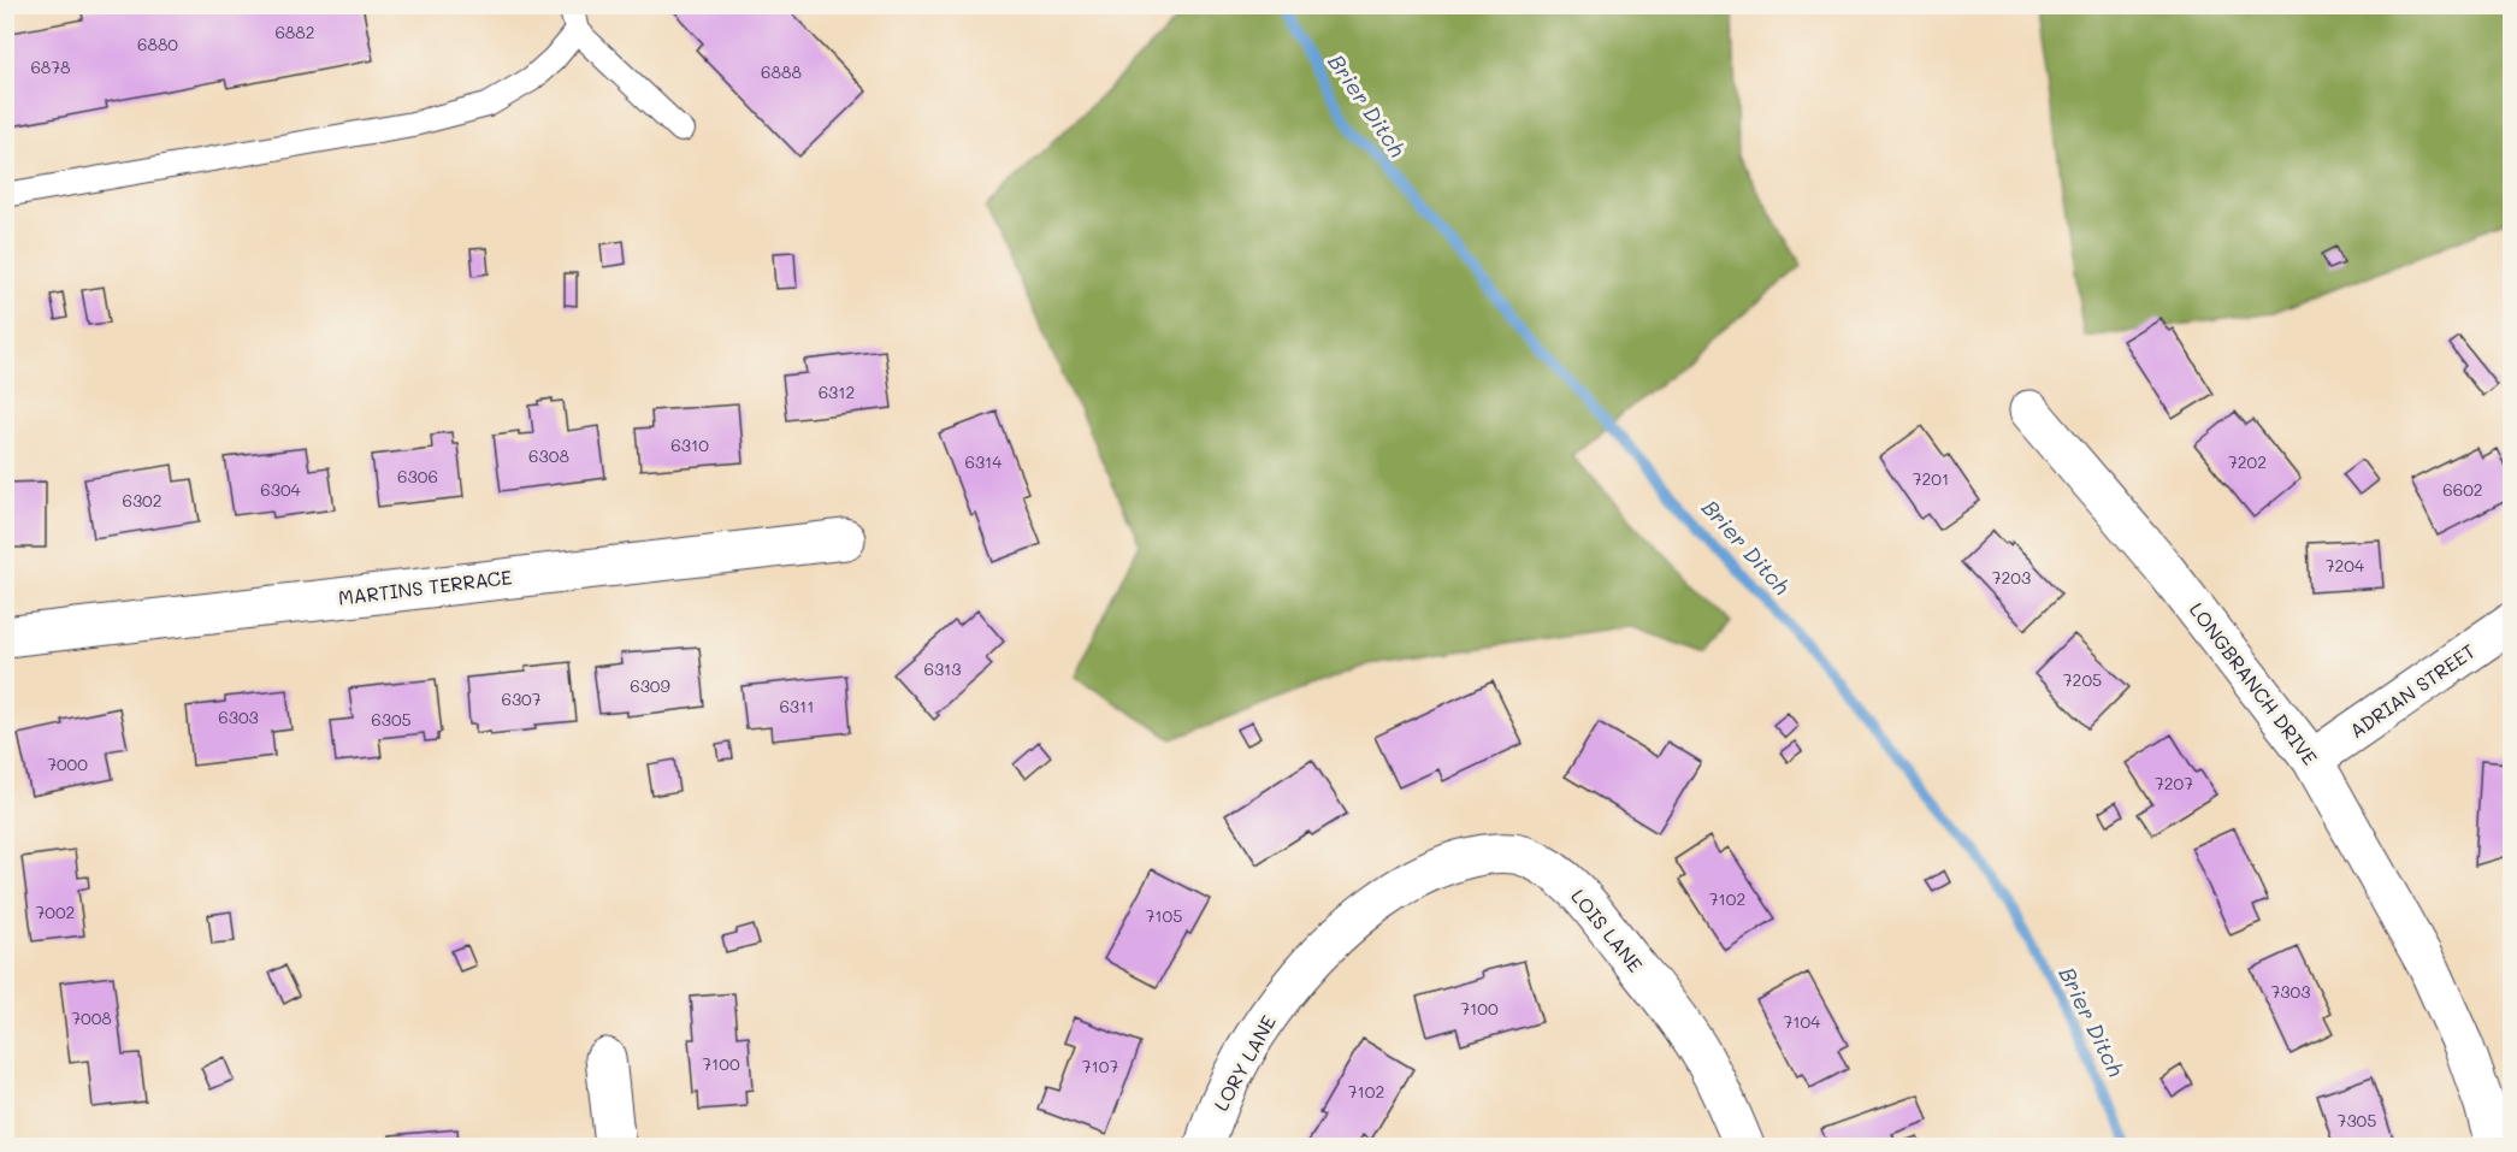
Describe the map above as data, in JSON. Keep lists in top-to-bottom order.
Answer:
{
  "streets": {
    "street": [
      "MARTINS TERRACE",
      "LONGBRANCH DRIVE",
      "ADRIAN STREET",
      "LOIS LANE",
      "LORY LANE"
    ]
  },
  "crossings": [
    ["LONGBRANCH DRIVE", "ADRIAN STREET"],
    ["LOIS LANE", "LORY LANE"]
  ],
  "water": ["Brier Ditch"],
  "house_numbers": [
    "6882",
    "6880",
    "6878",
    "6888",
    "6312",
    "6310",
    "6308",
    "6314",
    "7202",
    "6306",
    "7201",
    "6304",
    "6602",
    "6302",
    "7204",
    "7203",
    "6313",
    "7205",
    "6309",
    "6307",
    "6311",
    "6303",
    "6305",
    "7000",
    "7207",
    "7102",
    "7002",
    "7105",
    "7303",
    "7100",
    "7008",
    "7104",
    "7100",
    "7107",
    "7102",
    "7305"
  ]
}
